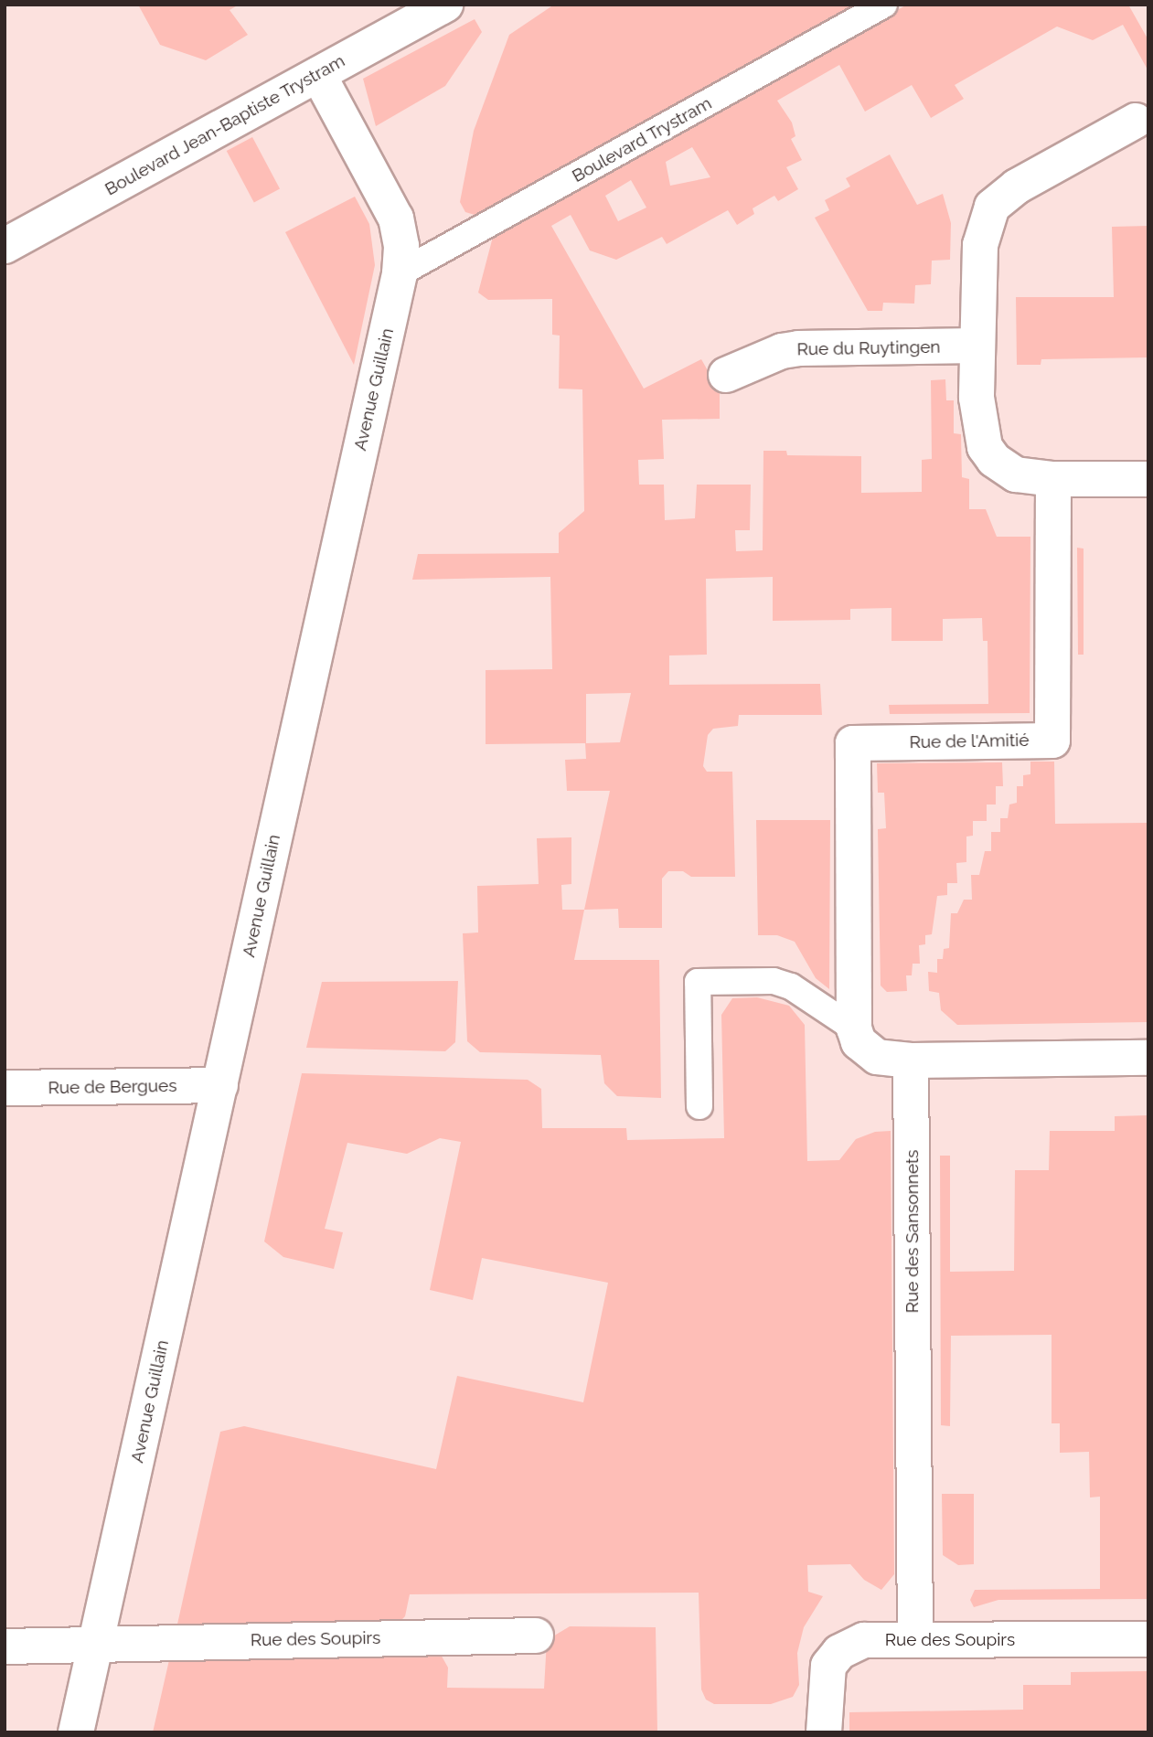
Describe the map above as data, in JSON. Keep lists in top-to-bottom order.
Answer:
{
  "streets": {
    "street": [
      "Boulevard Jean-Baptiste Trystram",
      "Rue du Ruytingen",
      "Avenue Guillain",
      "Rue de l'Amitié",
      "Rue de Bergues",
      "Rue des Sansonnets",
      "Rue des Soupirs"
    ],
    "lane": ["Boulevard Trystram"]
  },
  "crossings": [
    ["Boulevard Jean-Baptiste Trystram", "Avenue Guillain"],
    ["Boulevard Trystram", "Avenue Guillain"],
    ["Avenue Guillain", "Rue de Bergues"],
    ["Avenue Guillain", "Rue des Soupirs"],
    ["Rue des Sansonnets", "Rue des Soupirs"]
  ]
}
